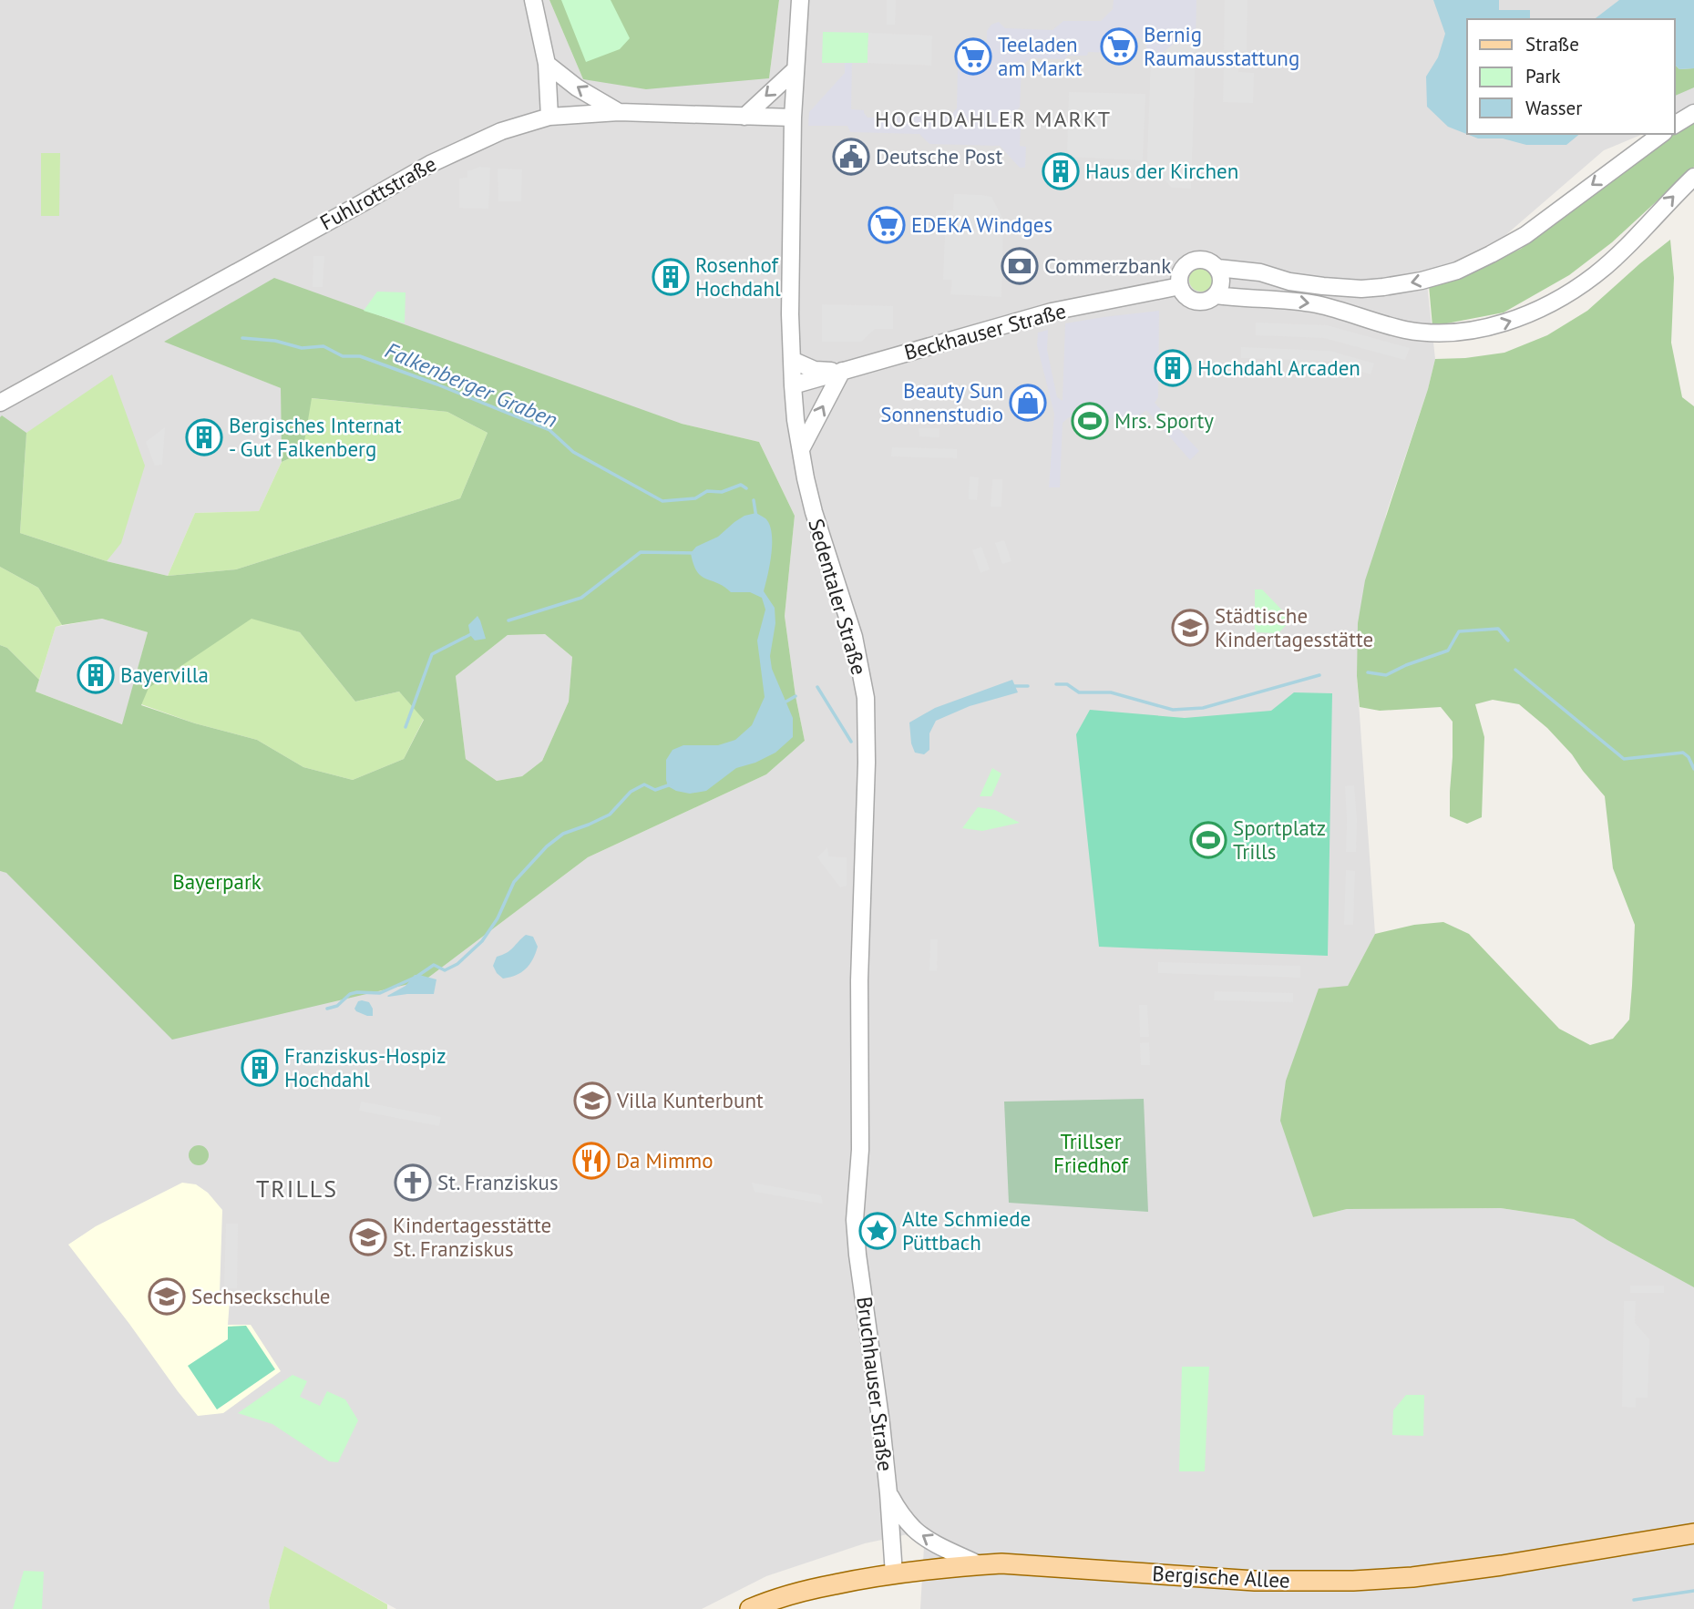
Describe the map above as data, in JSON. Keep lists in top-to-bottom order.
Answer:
{
  "streets": {
    "main road": ["Bergische Allee"],
    "street": [
      "Fuhlrottstraße",
      "Beckhauser Straße",
      "Sedentaler Straße",
      "Bruchhauser Straße"
    ]
  },
  "crossings": [
    ["Fuhlrottstraße", "Sedentaler Straße"],
    ["Beckhauser Straße", "Sedentaler Straße"],
    ["Sedentaler Straße", "Bruchhauser Straße"],
    ["Bruchhauser Straße", "Bergische Allee"]
  ],
  "districts": ["HOCHDAHLER MARKT", "TRILLS"],
  "water": ["Falkenberger Graben"],
  "parks": ["Bayerpark", "Trillser Friedhof"],
  "places": {
    "supermarket": ["Bernig Raumausstattung", "Teeladen am Markt", "EDEKA Windges"],
    "public building": ["Deutsche Post"],
    "building": [
      "Haus der Kirchen",
      "Rosenhof Hochdahl",
      "Hochdahl Arcaden",
      "Bergisches Internat - Gut Falkenberg",
      "Bayervilla",
      "Franziskus-Hospiz Hochdahl"
    ],
    "bank": ["Commerzbank"],
    "shop": ["Beauty Sun Sonnenstudio"],
    "sports": ["Mrs. Sporty", "Sportplatz Trills"],
    "school or university": [
      "Städtische Kindertagesstätte",
      "Villa Kunterbunt",
      "Kindertagesstätte St. Franziskus",
      "Sechseckschule"
    ],
    "restaurant": ["Da Mimmo"],
    "church": ["St. Franziskus"],
    "place": ["Alte Schmiede Püttbach"]
  },
  "legend": ["Straße", "Park", "Wasser"]
}
